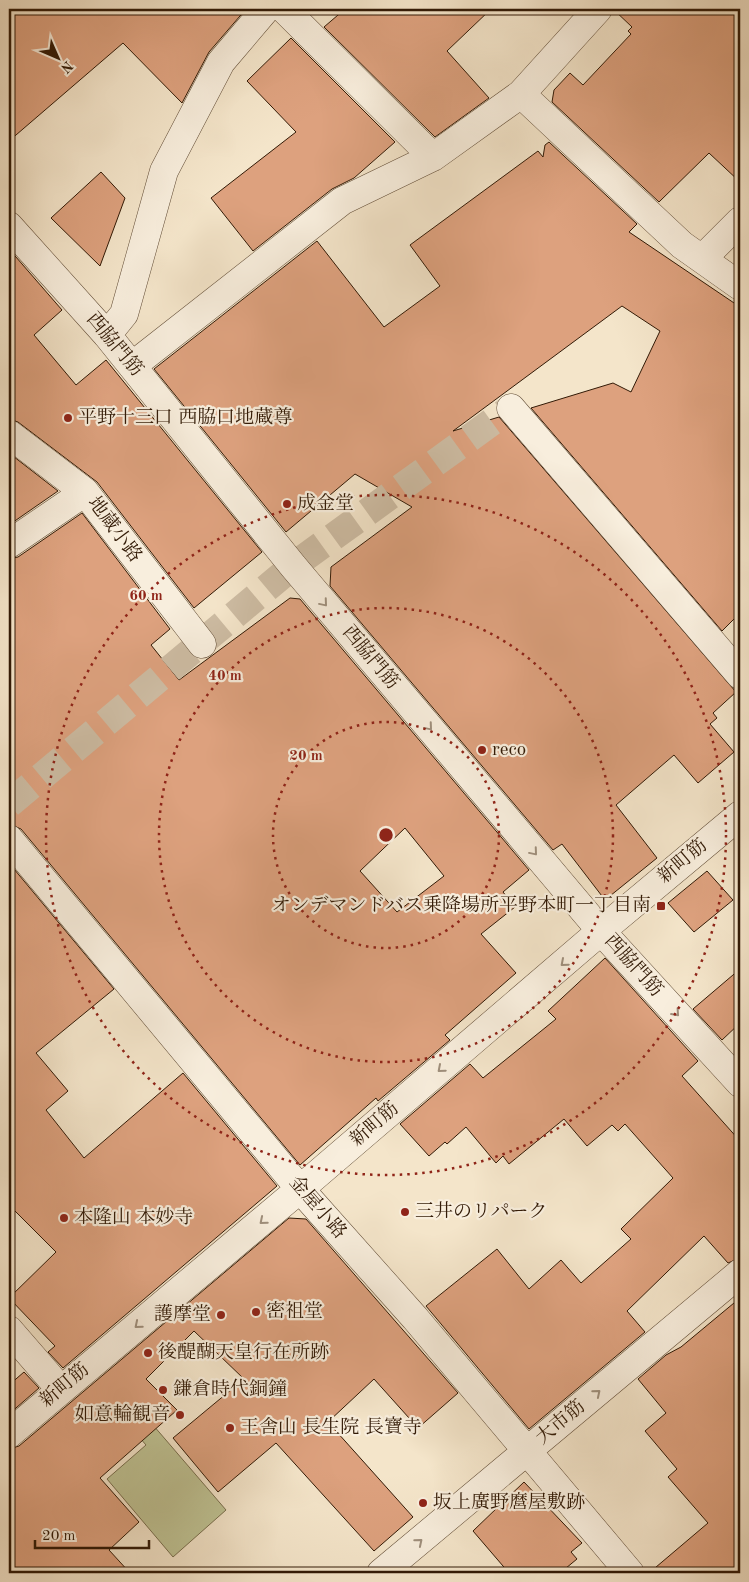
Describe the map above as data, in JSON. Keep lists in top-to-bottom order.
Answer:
{
  "streets": {
    "street": [
      "西脇門筋",
      "地蔵小路",
      "新町筋",
      "金屋小路",
      "大市筋"
    ]
  },
  "crossings": [
    ["西脇門筋", "新町筋"],
    ["新町筋", "金屋小路"],
    ["金屋小路", "大市筋"]
  ],
  "one_way": ["西脇門筋", "新町筋", "大市筋"],
  "places": {
    "other": [
      "平野十三口 西脇口地蔵尊",
      "成金堂",
      "reco",
      "三井のリパーク",
      "本隆山 本妙寺",
      "密祖堂",
      "護摩堂",
      "後醍醐天皇行在所跡",
      "鎌倉時代銅鐘",
      "如意輪観音",
      "王舎山 長生院 長寶寺",
      "坂上廣野麿屋敷跡"
    ],
    "transit": ["オンデマンドバス乗降場所平野本町一丁目南"]
  },
  "scale_bar": "20 m",
  "north": "bottom right",
  "rings": ["60 m", "40 m", "20 m"]
}
